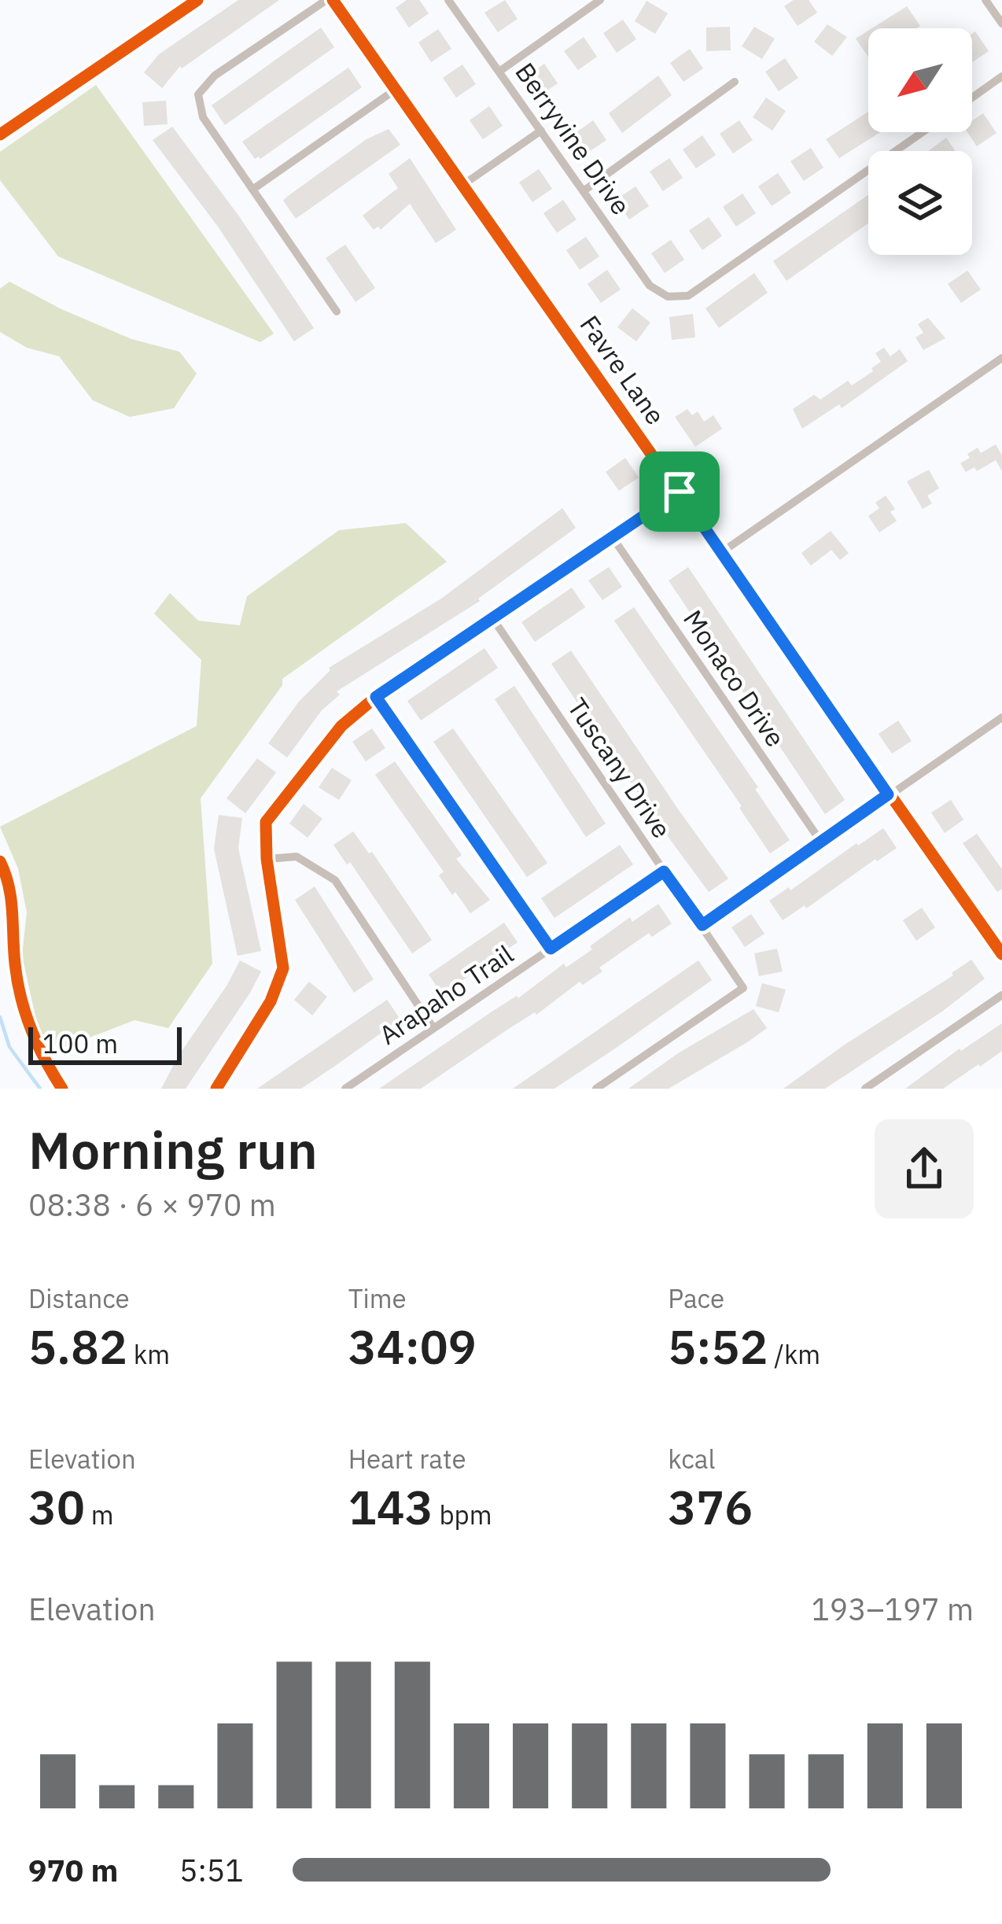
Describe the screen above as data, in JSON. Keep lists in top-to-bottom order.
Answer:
{
  "streets": {
    "street": [
      "Berryvine Drive",
      "Favre Lane",
      "Monaco Drive",
      "Tuscany Drive",
      "Arapaho Trail"
    ]
  },
  "crossings": [
    ["Tuscany Drive", "Arapaho Trail"]
  ],
  "scale_bar": "100 m",
  "north": "bottom left",
  "page": {
    "scale": "100 m",
    "heading": ["Morning run", "08:38 · 6 × 970 m"],
    "stats": [
      ["Distance", "5.82 km"],
      ["Time", "34:09"],
      ["Pace", "5:52 /km"],
      ["Elevation", "30 m"],
      ["Heart rate", "143 bpm"],
      ["kcal", "376"]
    ],
    "chart": ["Elevation", "193–197 m"],
    "list": [
      {
        "name": "970 m",
        "note": "5:51"
      }
    ]
  }
}
